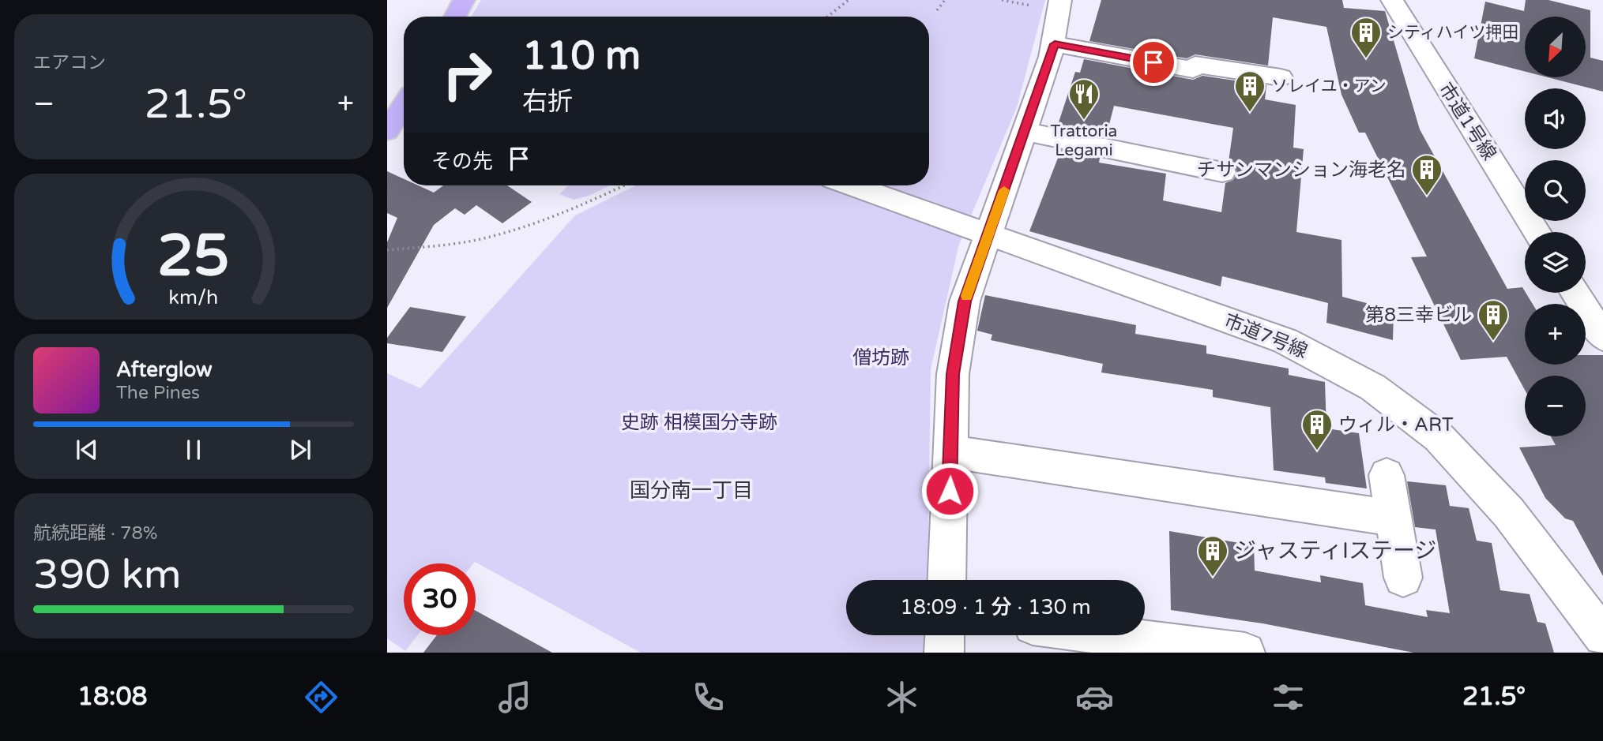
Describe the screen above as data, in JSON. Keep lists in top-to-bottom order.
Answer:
{
  "streets": {
    "street": ["市道1号線", "市道7号線"]
  },
  "districts": ["国分南一丁目"],
  "parks": ["僧坊跡", "史跡 相模国分寺跡"],
  "places": {
    "building": [
      "シティハイツ押田",
      "ソレイユ・アン",
      "チサンマンション海老名",
      "第8三幸ビル",
      "ウィル・ART",
      "ジャスティIステージ"
    ],
    "restaurant": ["Trattoria Legami"]
  },
  "north": "bottom left",
  "page": {
    "tile": [
      "エアコン",
      ["航続距離 · 78%", "390 km"]
    ],
    "map_buttons": ["+", "−"],
    "turn": ["110 m", "右折"],
    "heat": ["−", "21.5°", "+"],
    "then": "その先",
    "song": ["Afterglow", "The Pines"],
    "limit": "30",
    "trip": "18:09 · 1 分 · 130 m",
    "tabs": ["18:08", "21.5°"],
    "gauge": ["25", "km/h"]
  }
}
